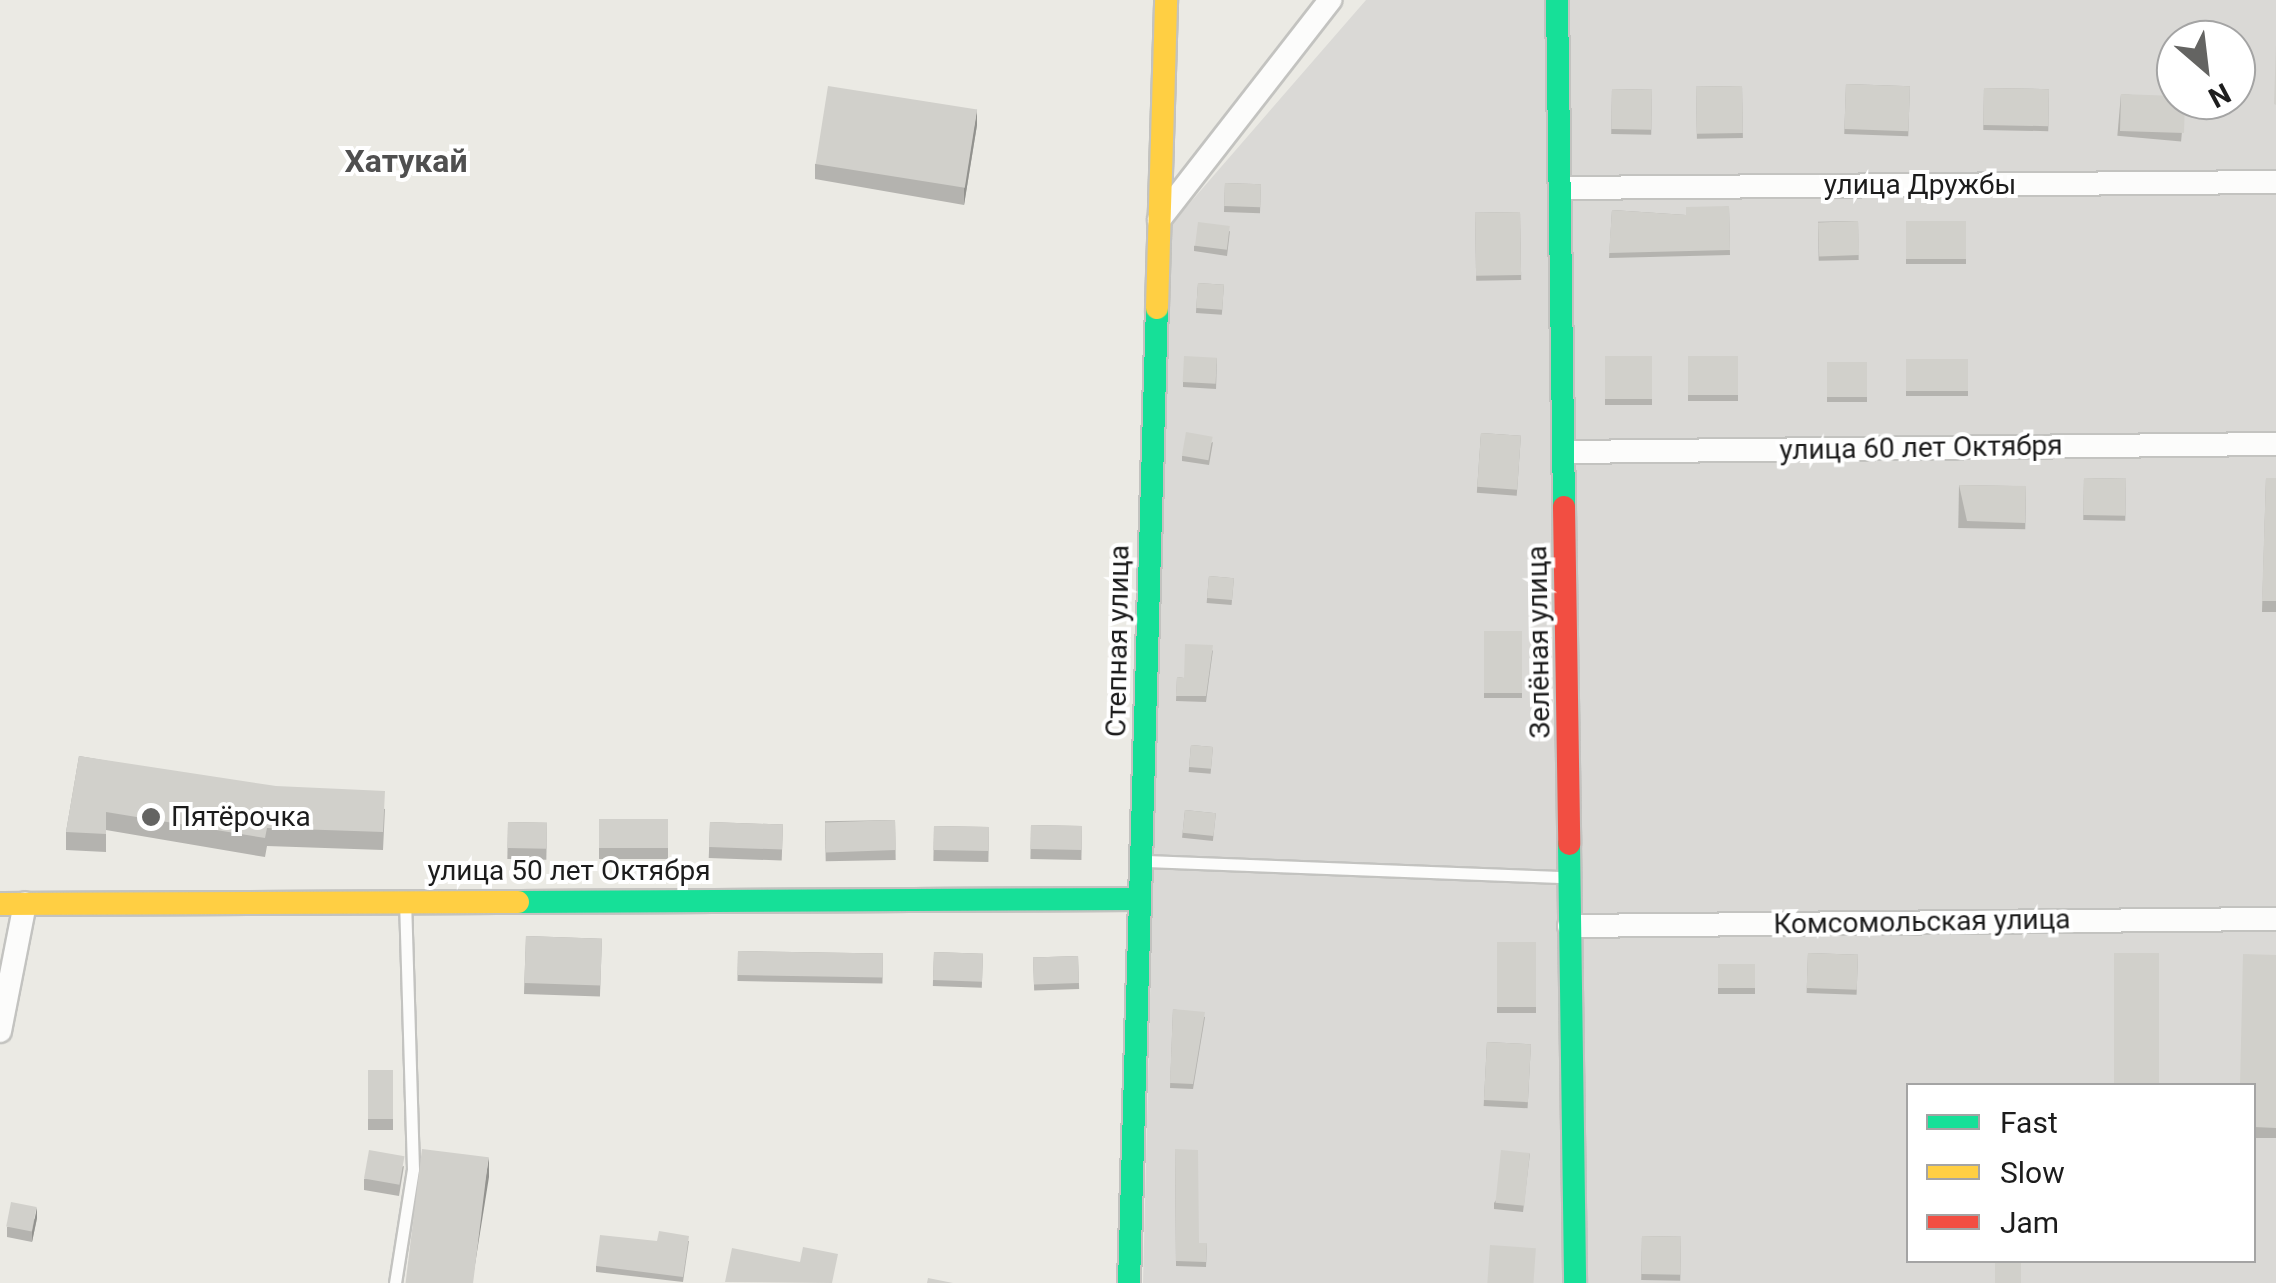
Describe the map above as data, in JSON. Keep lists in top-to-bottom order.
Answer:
{
  "streets": {
    "street": [
      "улица Дружбы",
      "улица 60 лет Октября",
      "Степная улица",
      "Зелёная улица",
      "улица 50 лет Октября",
      "Комсомольская улица"
    ]
  },
  "crossings": [
    ["улица Дружбы", "Зелёная улица"],
    ["улица 60 лет Октября", "Зелёная улица"],
    ["Степная улица", "улица 50 лет Октября"],
    ["Зелёная улица", "Комсомольская улица"]
  ],
  "districts": ["Хатукай"],
  "places": ["Пятёрочка"],
  "legend": ["Fast", "Slow", "Jam"],
  "north": "bottom right"
}
